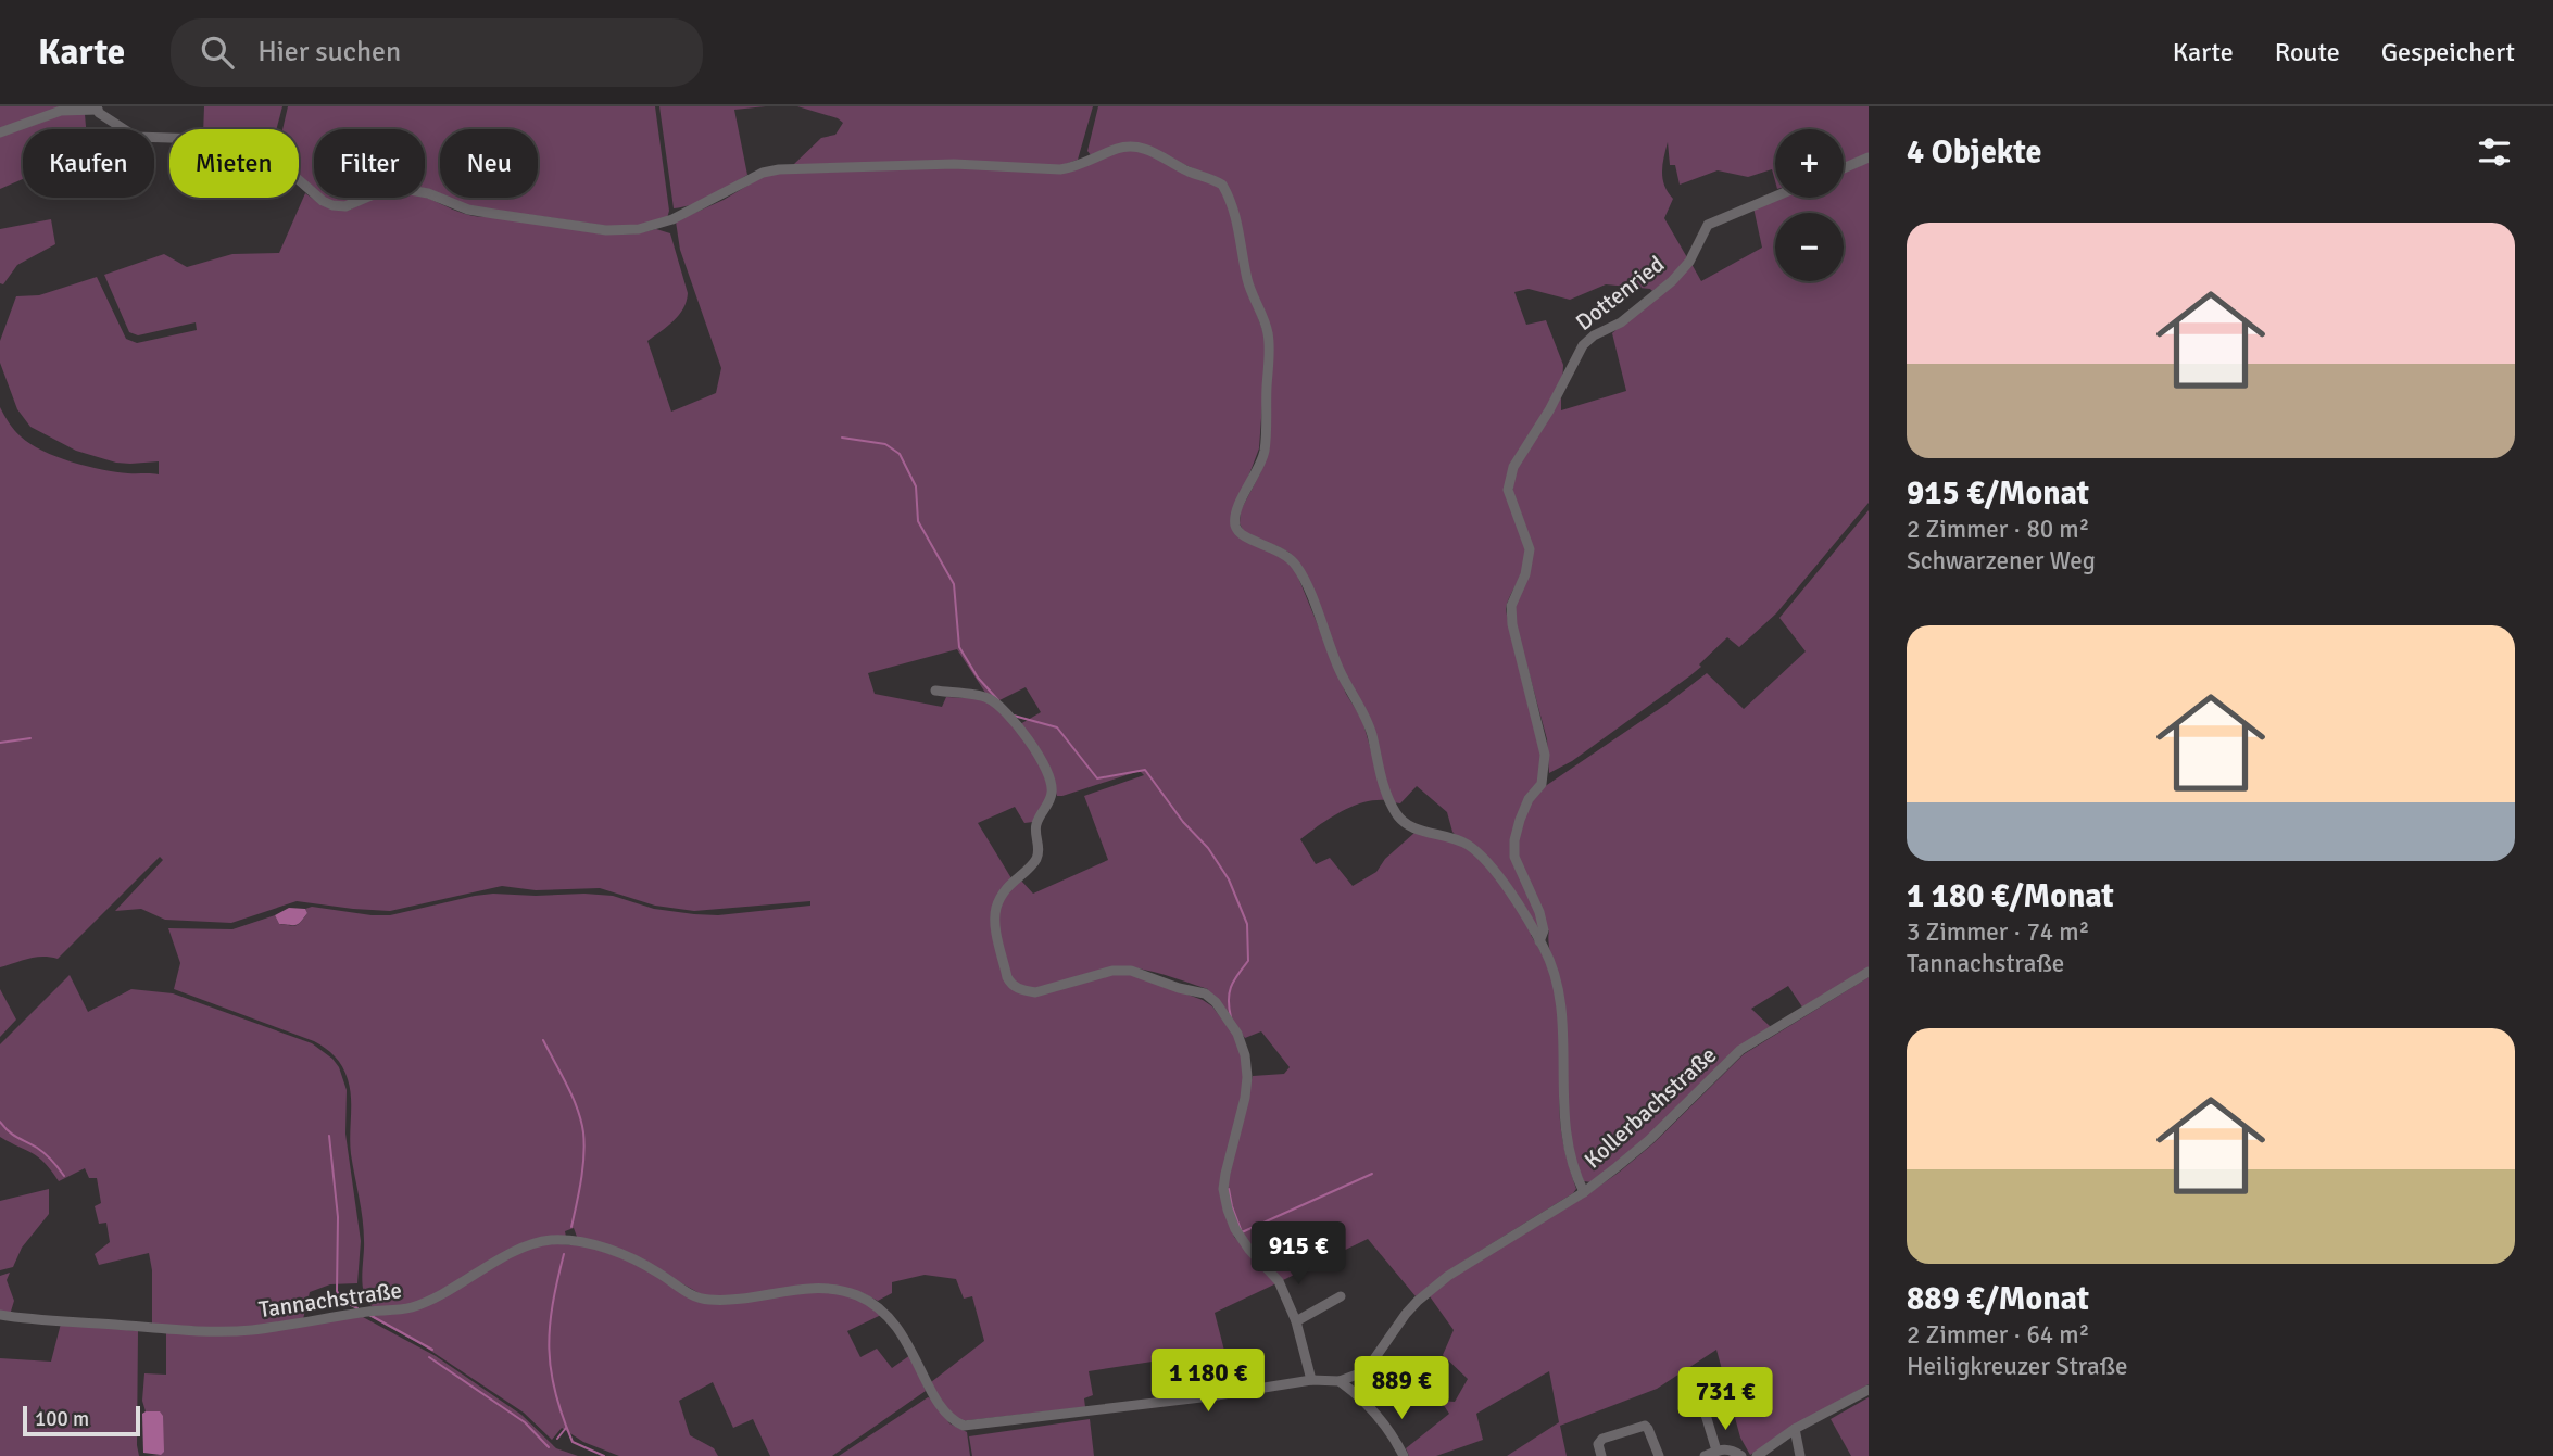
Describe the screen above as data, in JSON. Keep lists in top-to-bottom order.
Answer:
{
  "streets": {
    "street": ["Dottenried", "Kollerbachstraße", "Tannachstraße"]
  },
  "crossings": [
    ["Kollerbachstraße", "Tannachstraße"]
  ],
  "scale_bar": "100 m",
  "page": {
    "header": "Karte",
    "search": "Hier suchen",
    "nav": ["Karte", "Route", "Gespeichert"],
    "heading": "4 Objekte",
    "map_buttons": ["+", "−"],
    "chip": [
      "Kaufen",
      "Mieten",
      "Filter",
      "Neu"
    ],
    "list": [
      {
        "name": "915 €/Monat",
        "note": "2 Zimmer · 80 m² · Schwarzener Weg"
      },
      {
        "name": "1 180 €/Monat",
        "note": "3 Zimmer · 74 m² · Tannachstraße"
      },
      {
        "name": "889 €/Monat",
        "note": "2 Zimmer · 64 m² · Heiligkreuzer Straße"
      }
    ],
    "price": [
      "915 €",
      "1 180 €",
      "889 €",
      "731 €"
    ],
    "scale": "100 m"
  }
}
